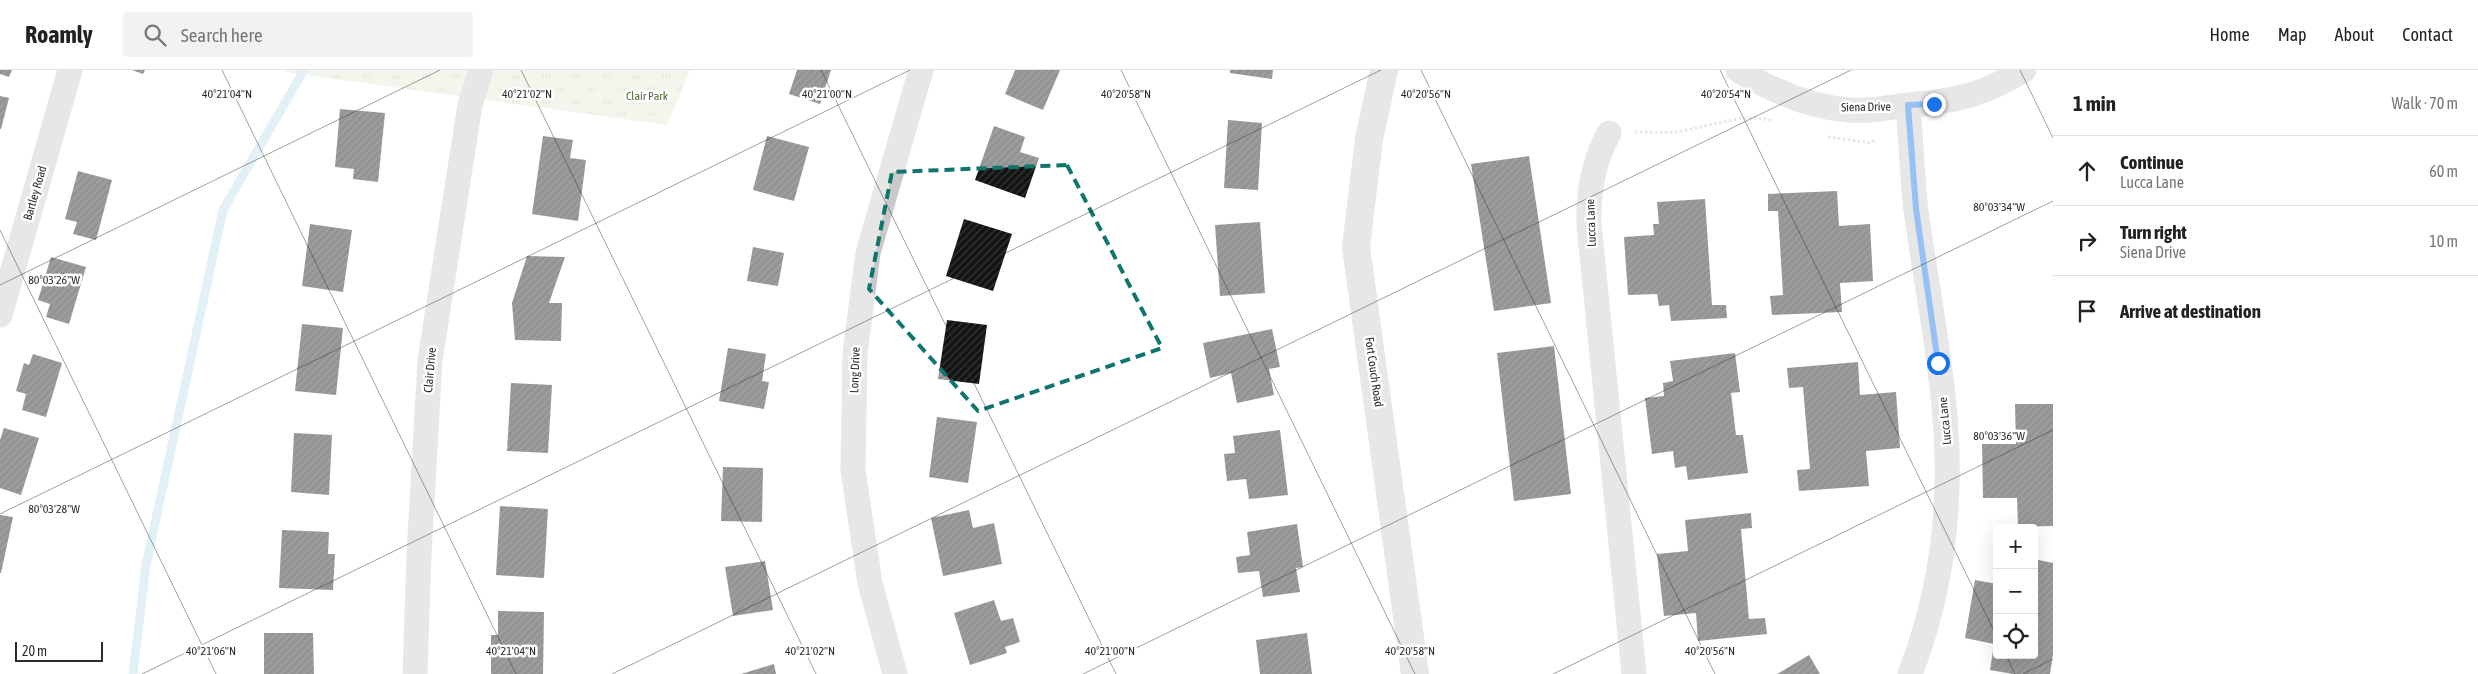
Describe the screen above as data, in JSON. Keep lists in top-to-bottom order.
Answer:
{
  "streets": {
    "street": [
      "Siena Drive",
      "Bartley Road",
      "Lucca Lane",
      "Clair Drive",
      "Long Drive",
      "Fort Couch Road"
    ]
  },
  "crossings": [
    ["Siena Drive", "Lucca Lane"]
  ],
  "parks": ["Clair Park"],
  "scale_bar": "20 m",
  "page": {
    "header": "Roamly",
    "search": "Search here",
    "nav": [
      "Home",
      "Map",
      "About",
      "Contact"
    ],
    "heading": ["1 min", "Walk · 70 m"],
    "list": [
      ["Continue", "Lucca Lane", "60 m"],
      ["Turn right", "Siena Drive", "10 m"],
      "Arrive at destination"
    ],
    "map_buttons": ["+", "−"],
    "scale": "20 m"
  },
  "coordinates": [
    "40°21'04\"N",
    "40°21'02\"N",
    "40°21'00\"N",
    "40°20'58\"N",
    "40°20'56\"N",
    "40°20'54\"N",
    "80°03'34\"W",
    "80°03'26\"W",
    "80°03'36\"W",
    "80°03'28\"W",
    "40°21'06\"N"
  ]
}
